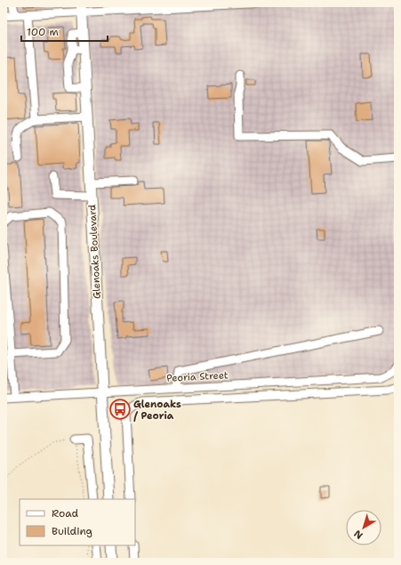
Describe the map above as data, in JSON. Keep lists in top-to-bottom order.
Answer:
{
  "streets": {
    "main road": ["Glenoaks Boulevard"],
    "street": ["Peoria Street"]
  },
  "crossings": [
    ["Glenoaks Boulevard", "Peoria Street"]
  ],
  "places": {
    "bus stop": ["Glenoaks / Peoria"]
  },
  "legend": ["Road", "Building"],
  "scale_bar": "100 m",
  "north": "bottom left"
}
